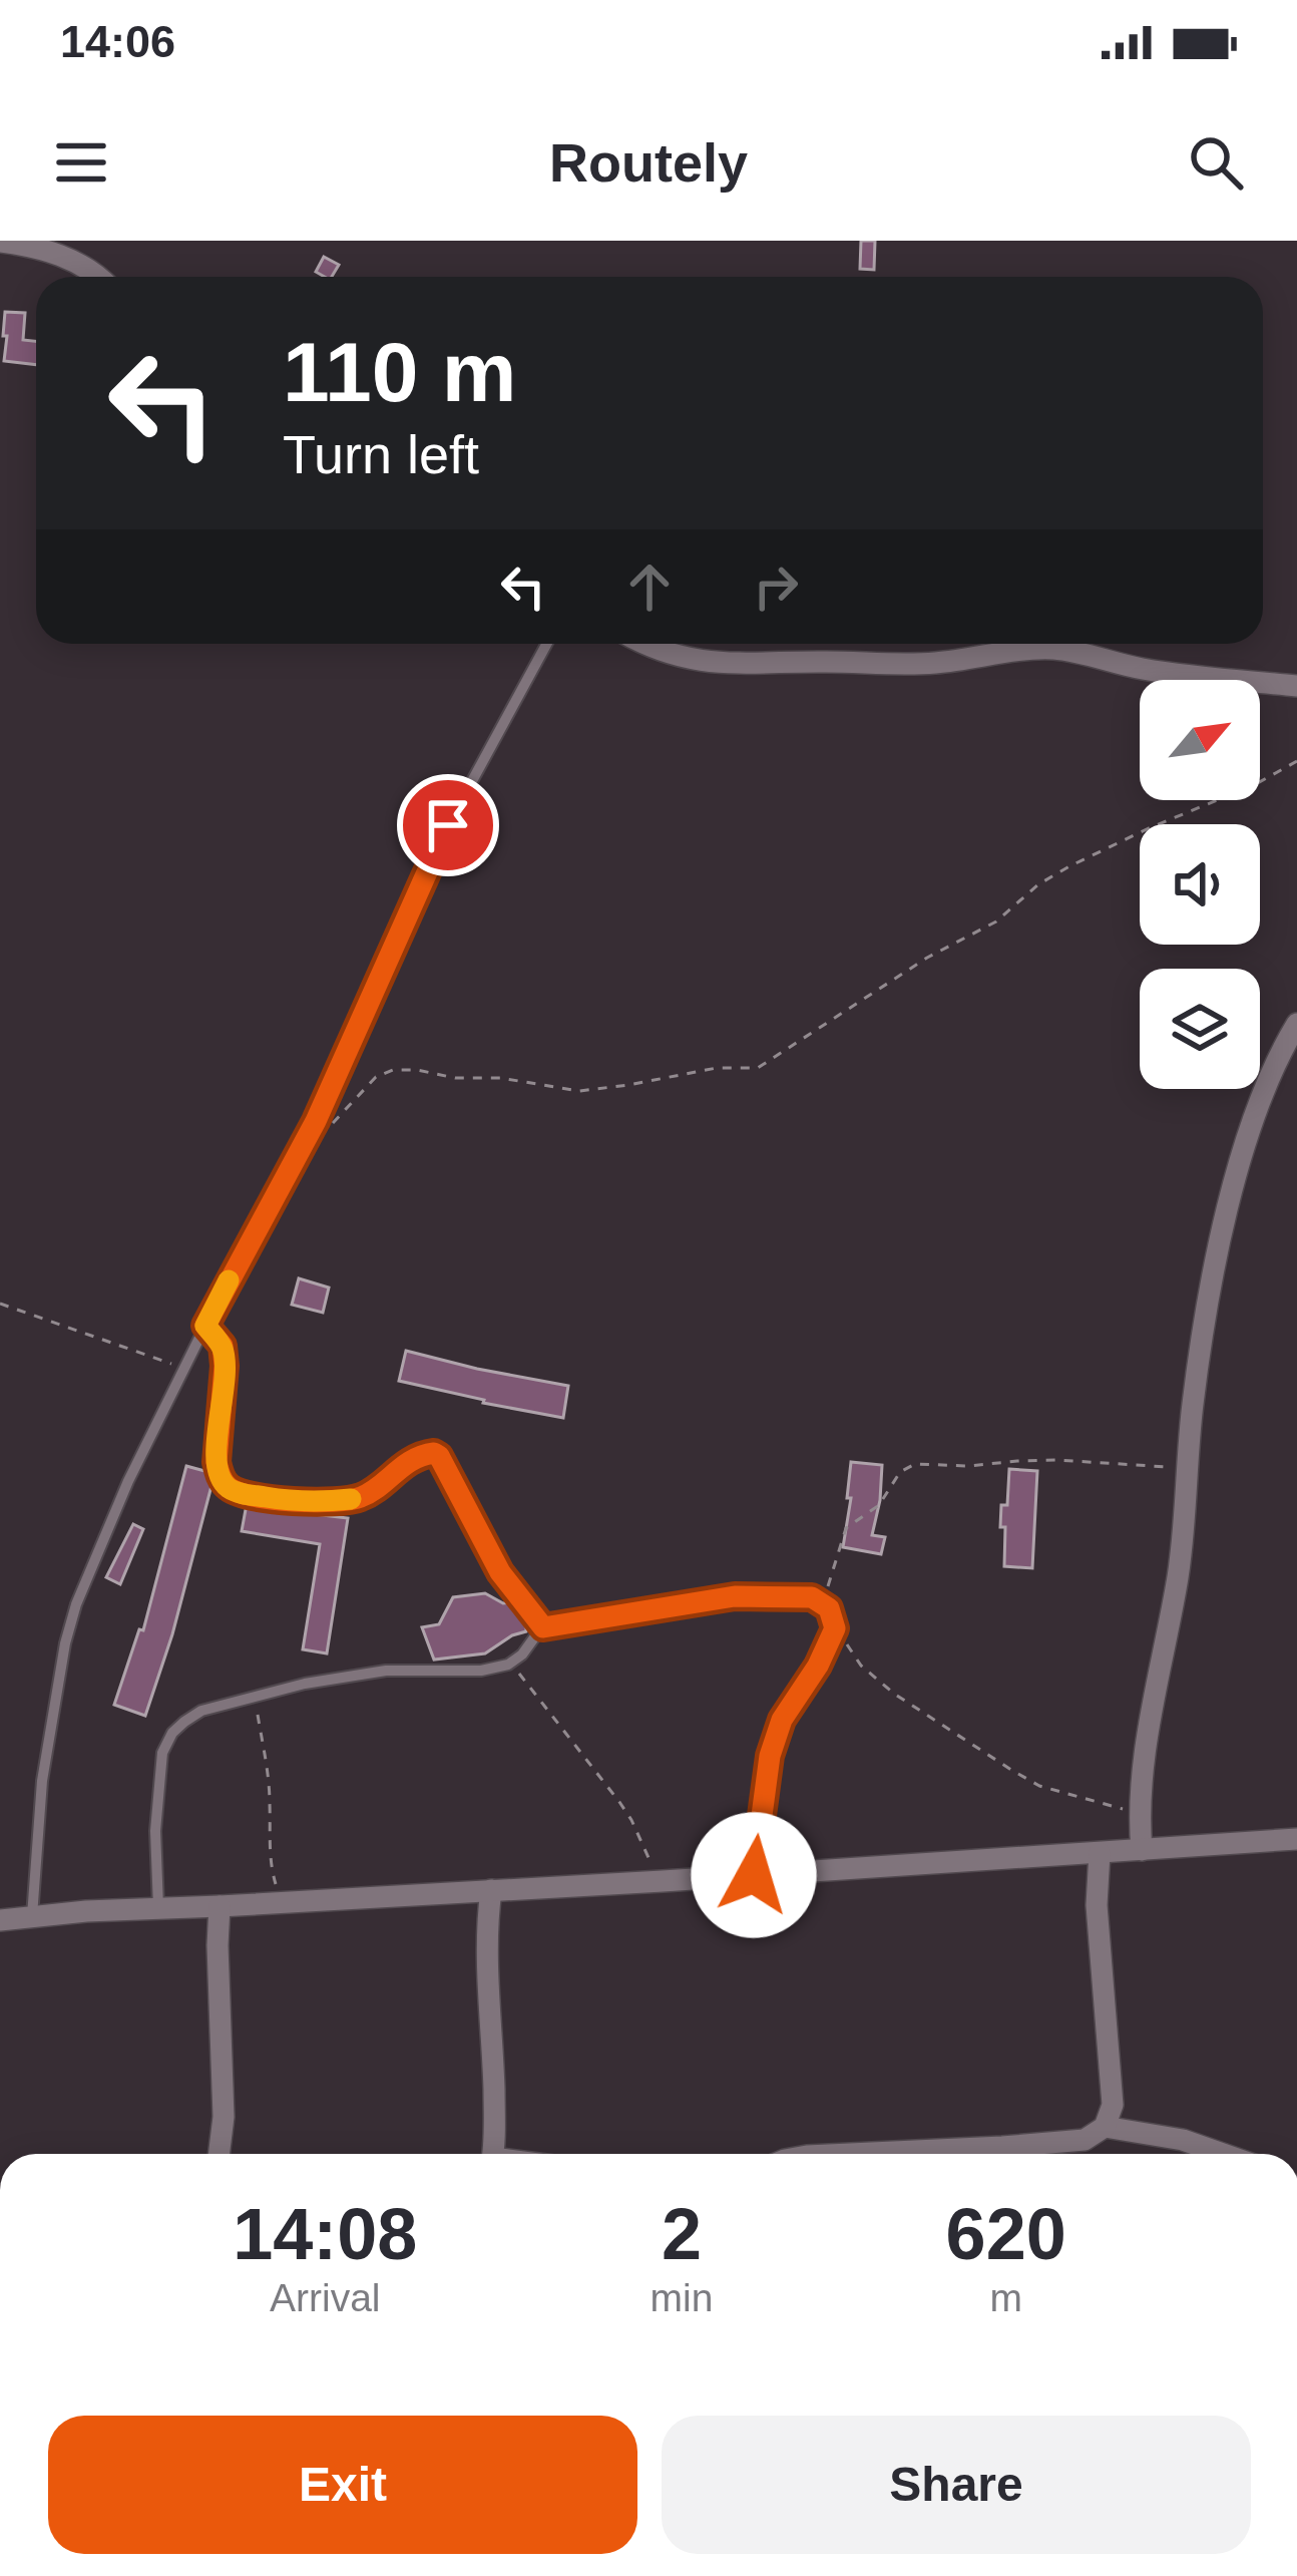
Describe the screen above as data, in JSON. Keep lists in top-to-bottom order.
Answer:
{
  "north": "top right",
  "page": {
    "status": "14:06",
    "header": "Routely",
    "turn": ["110 m", "Turn left"],
    "eta": [
      "14:08",
      "Arrival",
      "2",
      "min",
      "620",
      "m"
    ],
    "buttons": ["Exit", "Share"]
  }
}
